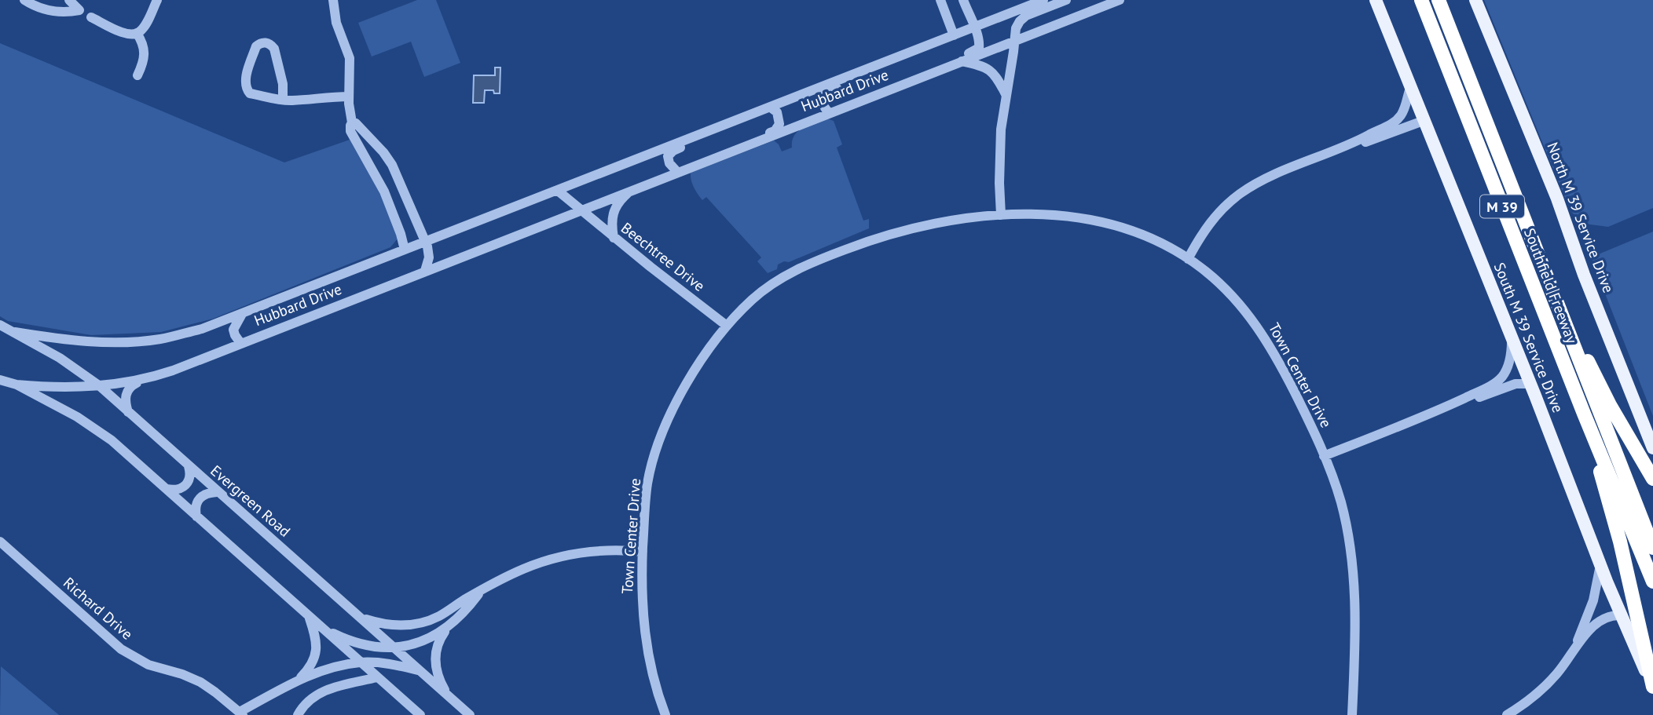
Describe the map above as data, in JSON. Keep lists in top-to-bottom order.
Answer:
{
  "streets": {
    "highway": ["M 39", "Southfield Freeway"],
    "main road": ["North M 39 Service Drive", "South M 39 Service Drive"],
    "street": [
      "Hubbard Drive",
      "Beechtree Drive",
      "Town Center Drive",
      "Evergreen Road",
      "Richard Drive"
    ]
  },
  "crossings": [
    ["Hubbard Drive", "Beechtree Drive"],
    ["Hubbard Drive", "Evergreen Road"],
    ["Beechtree Drive", "Town Center Drive"]
  ]
}
